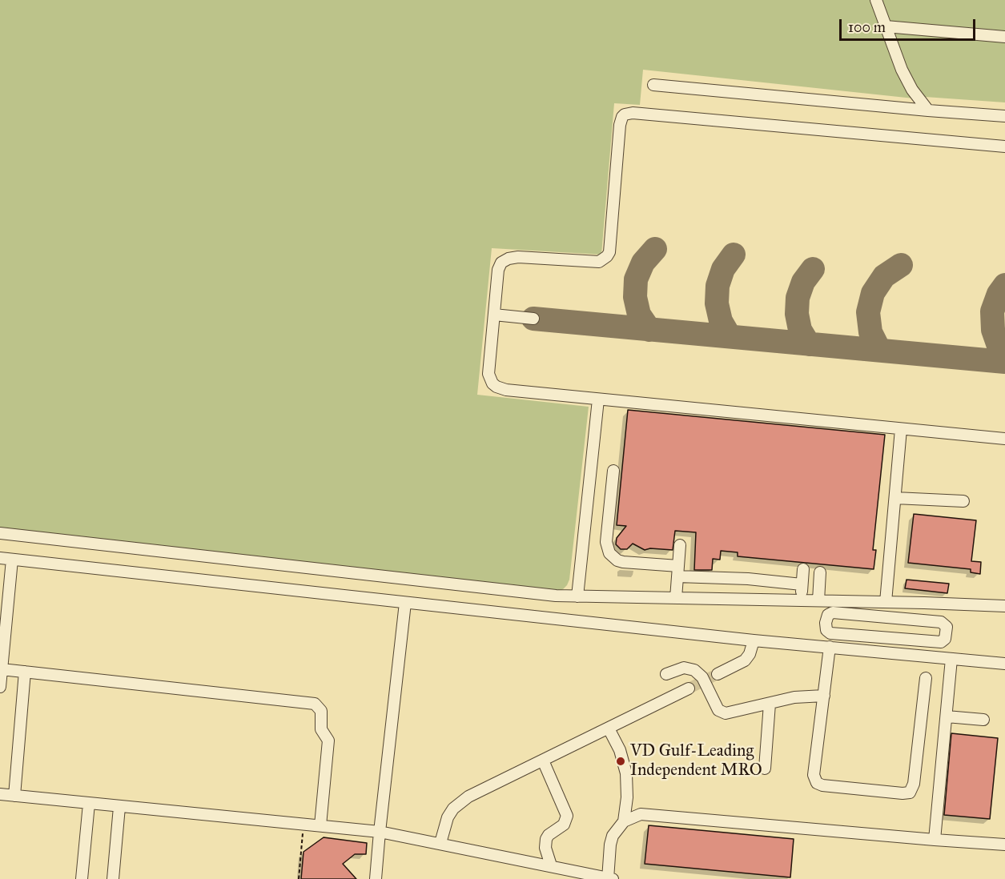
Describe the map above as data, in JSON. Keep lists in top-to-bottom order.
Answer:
{
  "places": ["VD Gulf-Leading Independent MRO"],
  "scale_bar": "100 m"
}
